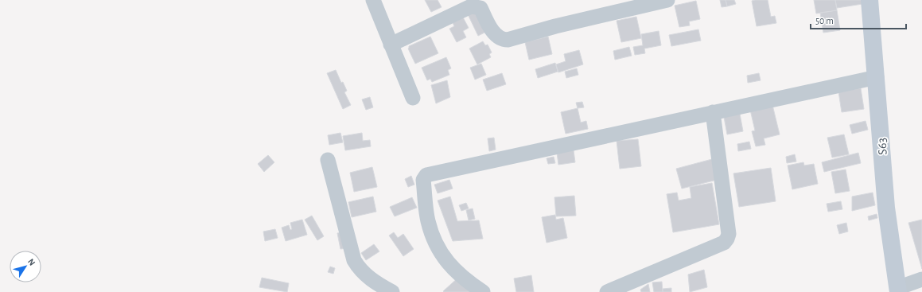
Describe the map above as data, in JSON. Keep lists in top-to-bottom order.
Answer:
{
  "streets": {
    "main road": ["S63"]
  },
  "scale_bar": "50 m",
  "north": "top right"
}
